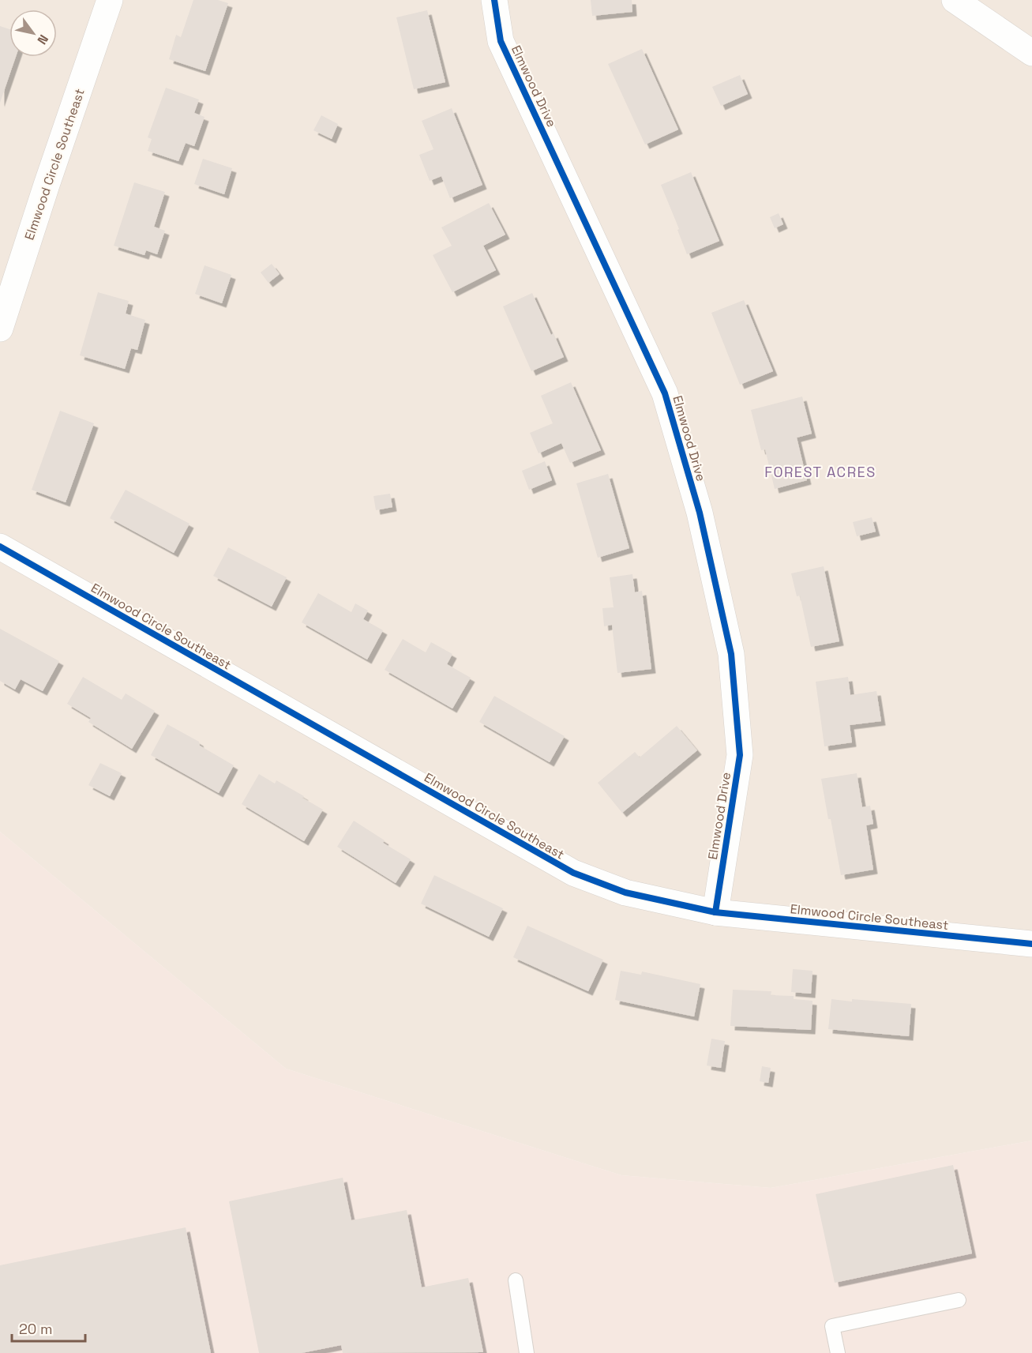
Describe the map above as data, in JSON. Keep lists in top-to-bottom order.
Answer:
{
  "streets": {
    "street": ["Elmwood Drive", "Elmwood Circle Southeast"]
  },
  "crossings": [
    ["Elmwood Drive", "Elmwood Circle Southeast"]
  ],
  "districts": ["FOREST ACRES"],
  "scale_bar": "20 m",
  "north": "bottom right"
}
